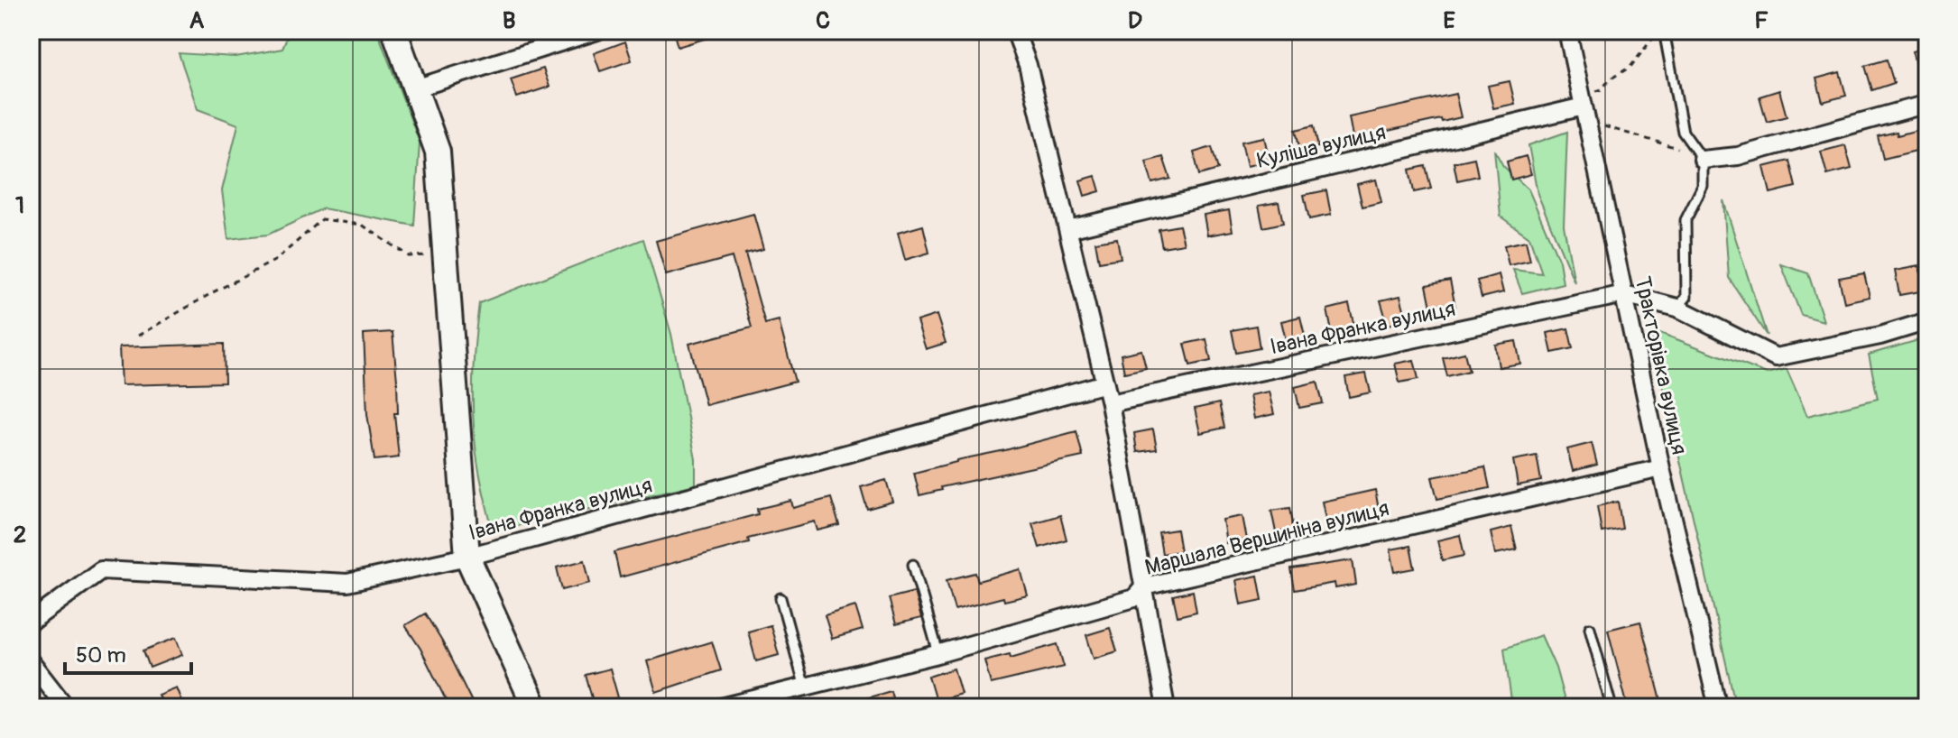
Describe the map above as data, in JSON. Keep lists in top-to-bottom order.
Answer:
{
  "streets": {
    "street": [
      "Куліша вулиця",
      "Івана Франка вулиця",
      "Тракторівка вулиця",
      "Маршала Вершиніна вулиця"
    ]
  },
  "crossings": [
    ["Куліша вулиця", "Тракторівка вулиця"],
    ["Івана Франка вулиця", "Тракторівка вулиця"],
    ["Тракторівка вулиця", "Маршала Вершиніна вулиця"]
  ],
  "scale_bar": "50 m",
  "grid": {
    "columns": [
      "A",
      "B",
      "C",
      "D",
      "E",
      "F"
    ],
    "rows": ["1", "2"]
  }
}
